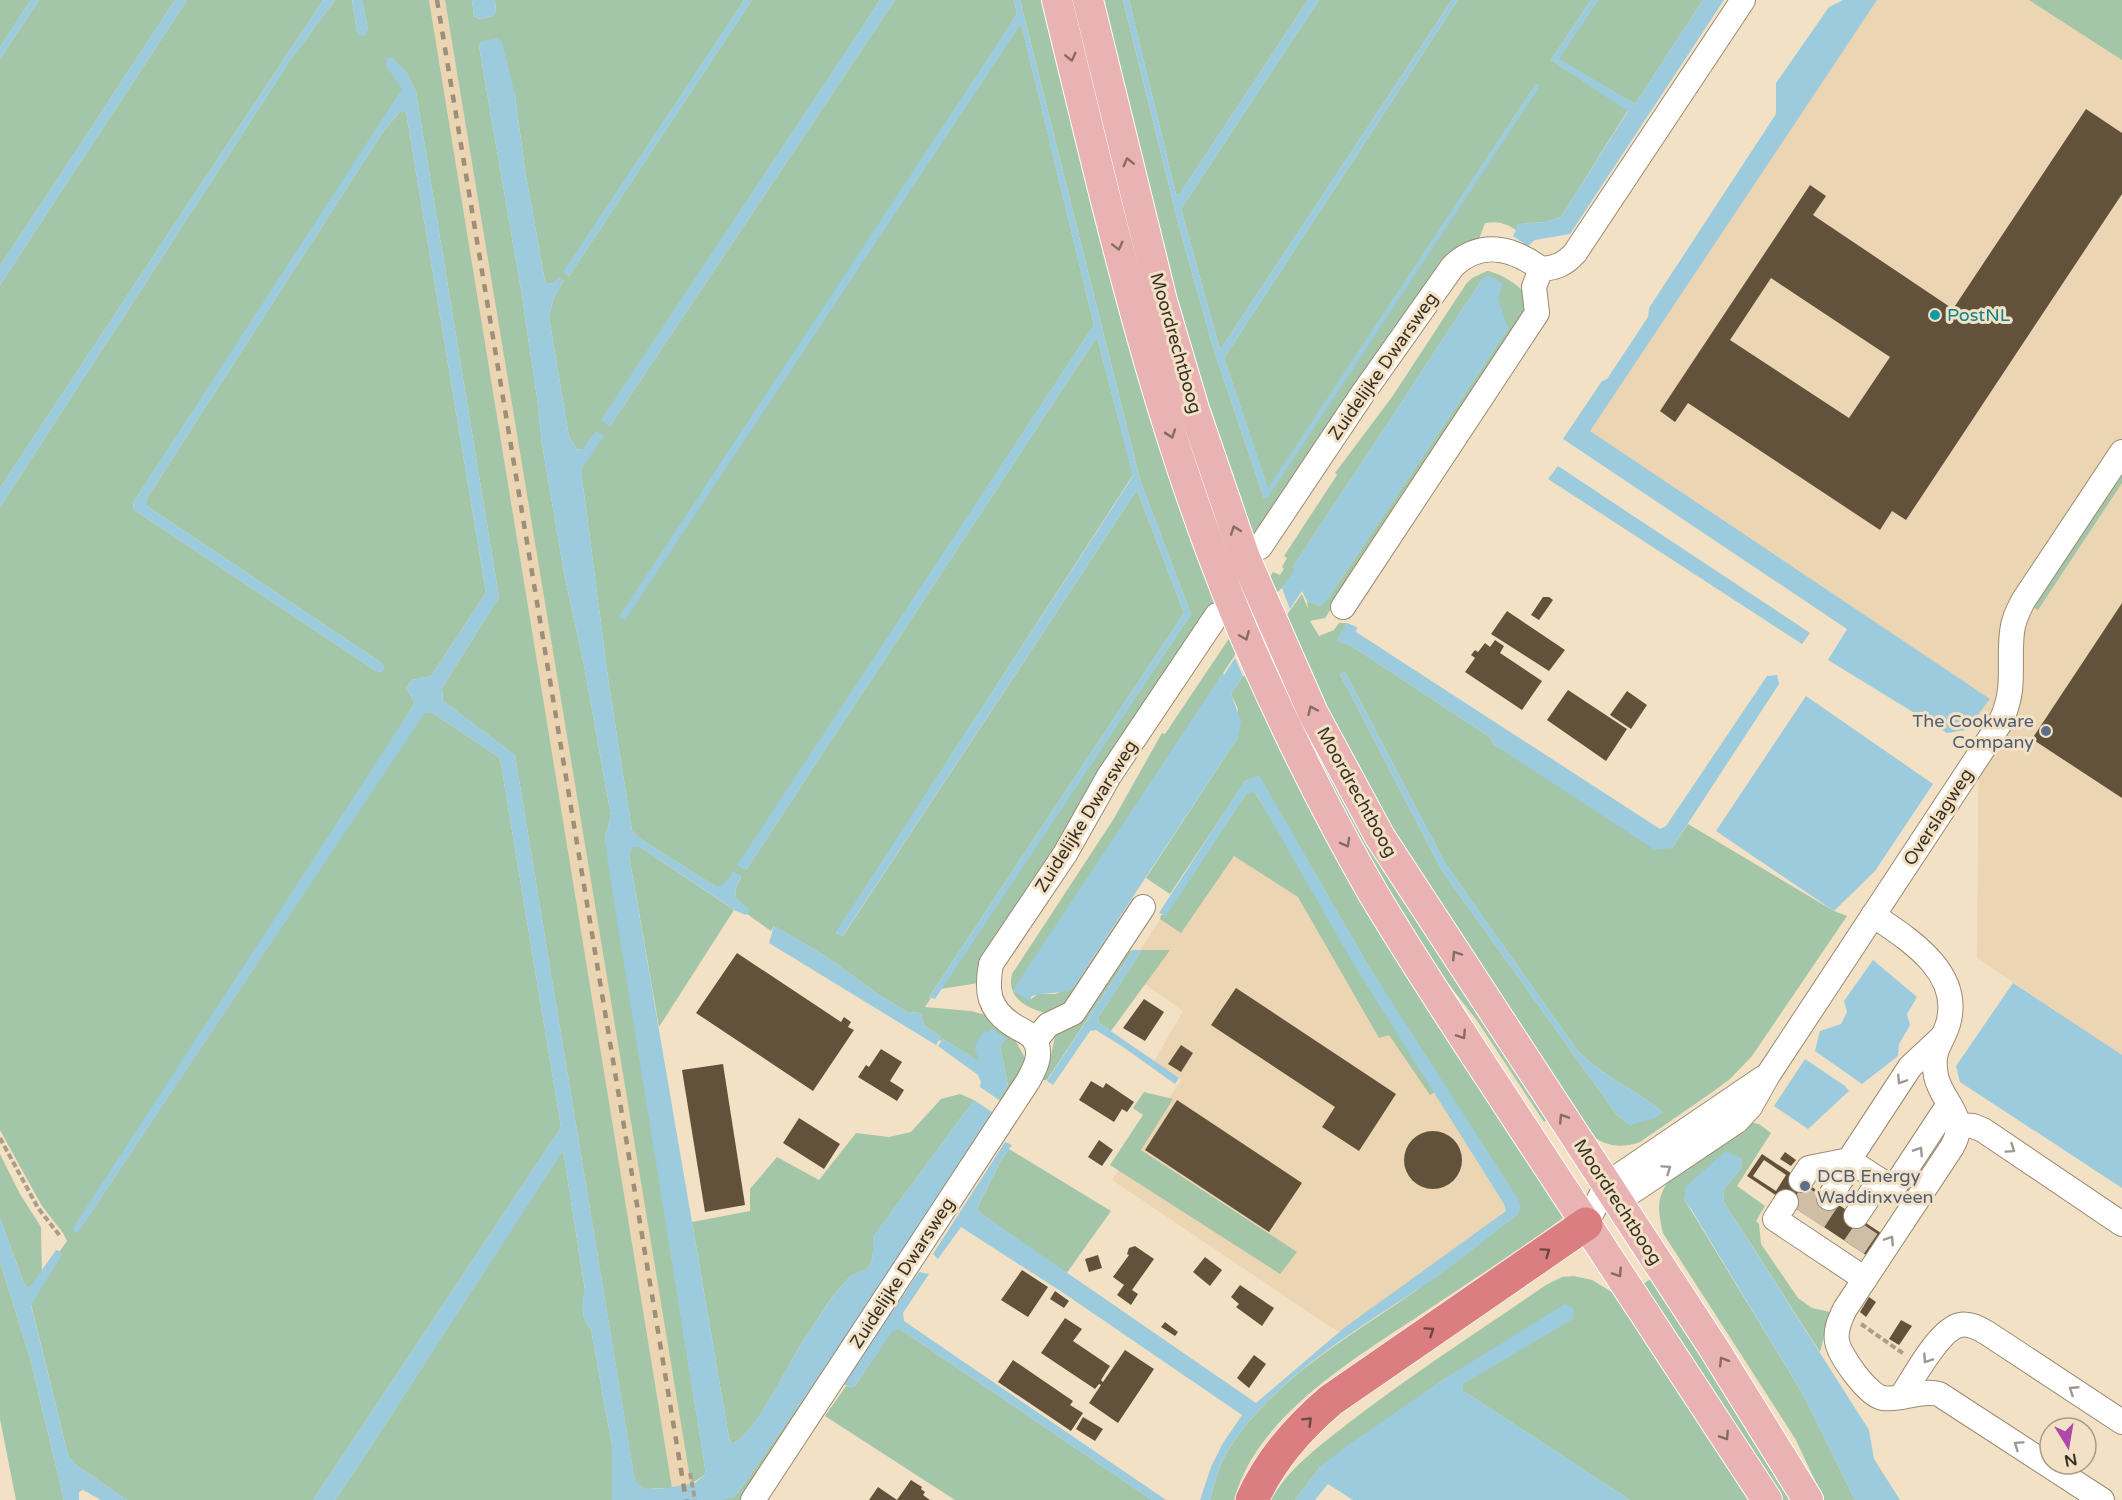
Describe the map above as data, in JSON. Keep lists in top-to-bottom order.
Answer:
{
  "streets": {
    "main road": ["Moordrechtboog", "Overslagweg"],
    "street": ["Zuidelijke Dwarsweg"]
  },
  "crossings": [
    ["Moordrechtboog", "Overslagweg"]
  ],
  "places": ["PostNL", "The Cookware Company", "DCB Energy Waddinxveen"],
  "north": "bottom"
}
